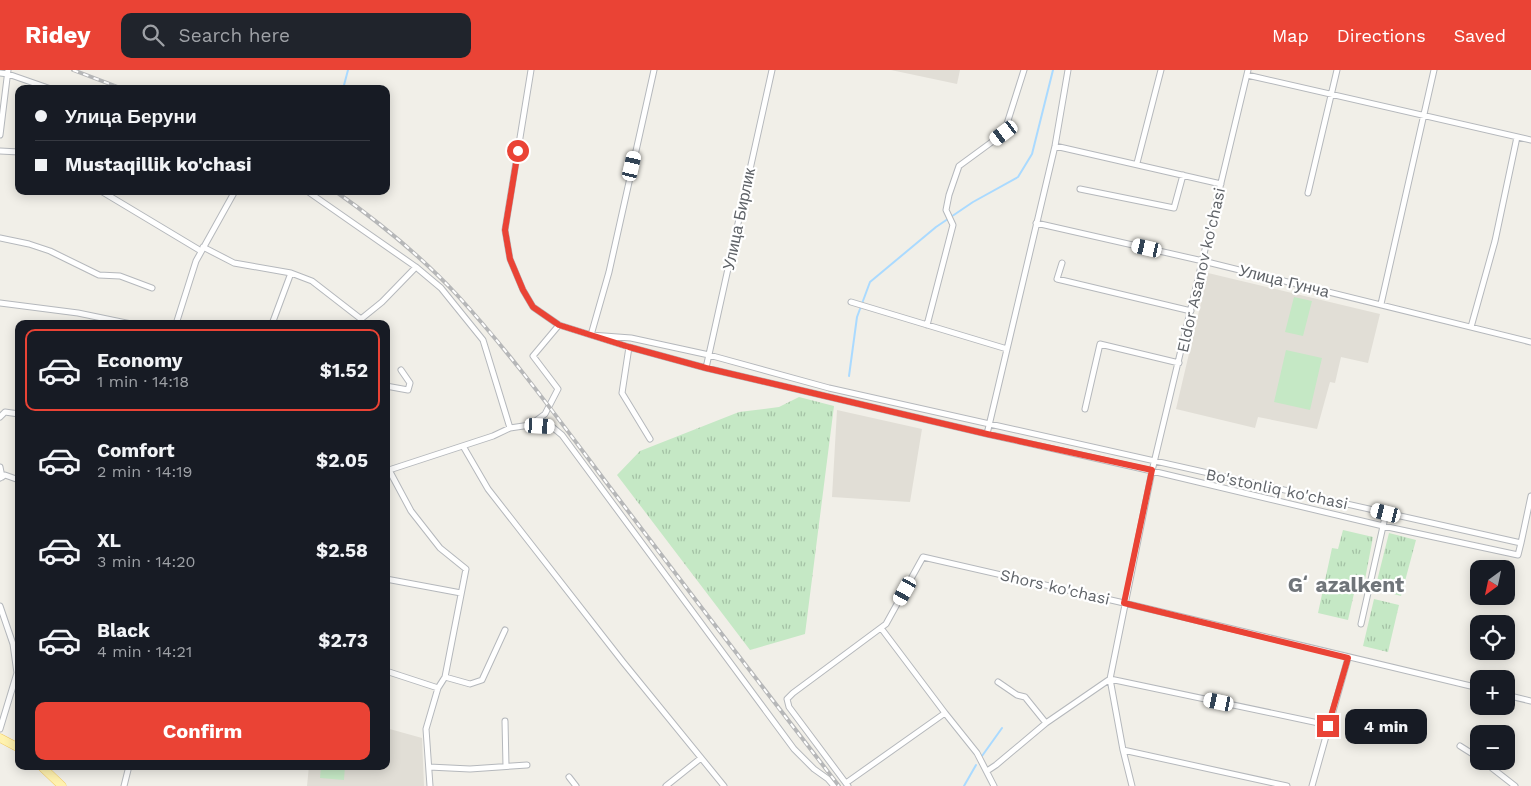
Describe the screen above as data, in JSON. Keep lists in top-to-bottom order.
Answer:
{
  "streets": {
    "street": [
      "Улица Бирлик",
      "Eldor Asanov ko'chasi",
      "Улица Гунча",
      "Bo'stonliq ko'chasi",
      "Shors ko'chasi"
    ]
  },
  "crossings": [
    ["Улица Бирлик", "Bo'stonliq ko'chasi"],
    ["Eldor Asanov ko'chasi", "Улица Гунча"],
    ["Eldor Asanov ko'chasi", "Bo'stonliq ko'chasi"],
    ["Eldor Asanov ko'chasi", "Shors ko'chasi"]
  ],
  "districts": ["Gʻazalkent"],
  "north": "bottom left",
  "page": {
    "header": "Ridey",
    "search": "Search here",
    "nav": ["Map", "Directions", "Saved"],
    "banner": ["Улица Беруни", "Mustaqillik ko'chasi"],
    "list": [
      {
        "name": "Economy",
        "note": "1 min · 14:18",
        "value": "$1.52"
      },
      {
        "name": "Comfort",
        "note": "2 min · 14:19",
        "value": "$2.05"
      },
      {
        "name": "XL",
        "note": "3 min · 14:20",
        "value": "$2.58"
      },
      {
        "name": "Black",
        "note": "4 min · 14:21",
        "value": "$2.73"
      }
    ],
    "map_buttons": ["+", "−"],
    "buttons": "Confirm",
    "bubble": "4 min"
  }
}
